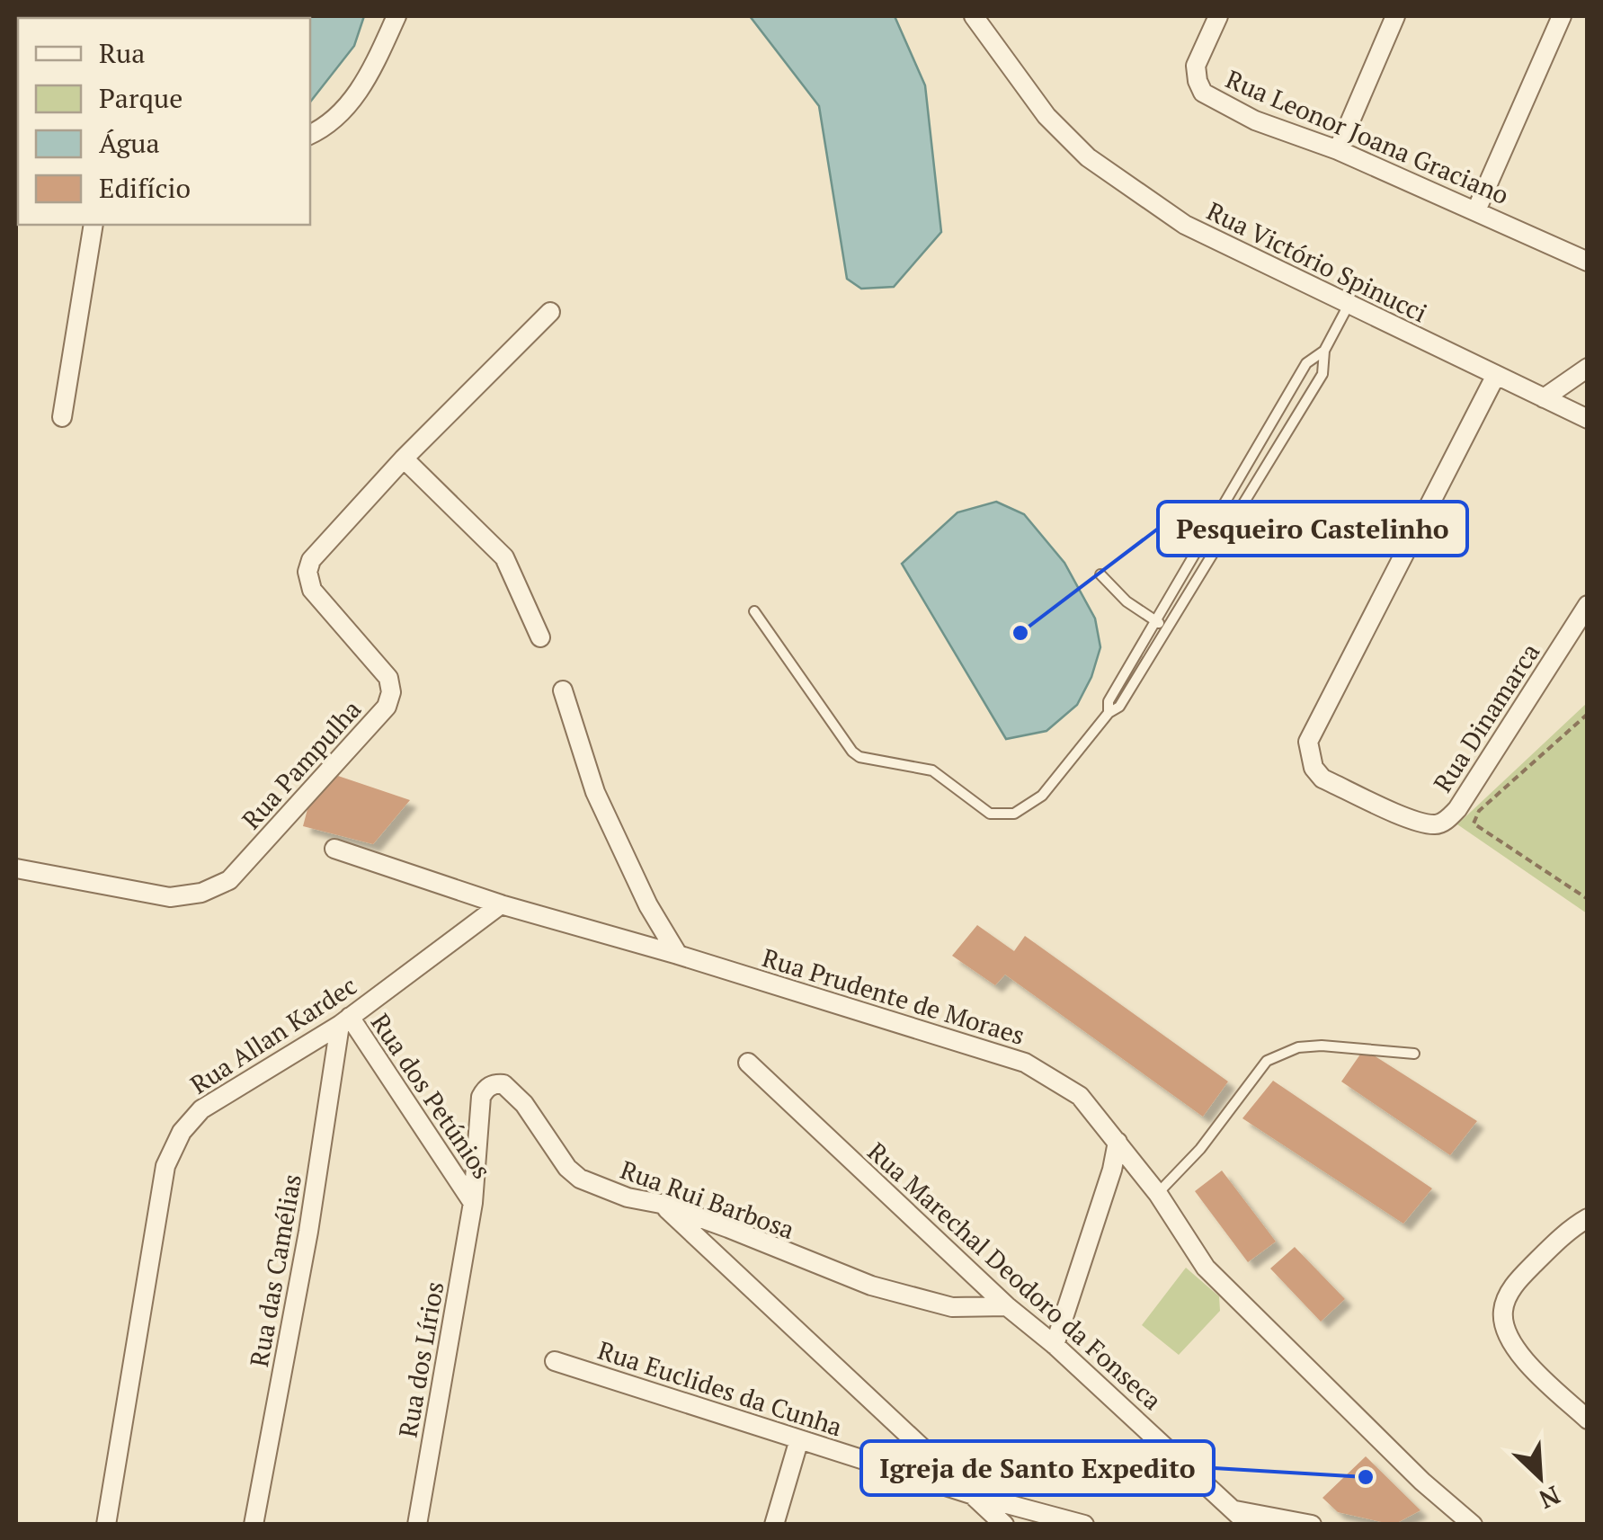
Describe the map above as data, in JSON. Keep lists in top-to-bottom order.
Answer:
{
  "streets": {
    "street": [
      "Rua Leonor Joana Graciano",
      "Rua Victório Spinucci",
      "Rua Dinamarca",
      "Rua Pampulha",
      "Rua Prudente de Moraes",
      "Rua Allan Kardec",
      "Rua dos Petúnios",
      "Rua Rui Barbosa",
      "Rua das Camélias",
      "Rua Marechal Deodoro da Fonseca",
      "Rua dos Lírios",
      "Rua Euclides da Cunha"
    ]
  },
  "crossings": [
    ["Rua Victório Spinucci", "Rua Dinamarca"],
    ["Rua Prudente de Moraes", "Rua Allan Kardec"],
    ["Rua Allan Kardec", "Rua dos Petúnios"],
    ["Rua Allan Kardec", "Rua das Camélias"],
    ["Rua dos Petúnios", "Rua Rui Barbosa"],
    ["Rua dos Petúnios", "Rua das Camélias"],
    ["Rua dos Petúnios", "Rua dos Lírios"],
    ["Rua Rui Barbosa", "Rua Marechal Deodoro da Fonseca"],
    ["Rua Rui Barbosa", "Rua dos Lírios"]
  ],
  "places": ["Pesqueiro Castelinho", "Igreja de Santo Expedito"],
  "legend": [
    "Rua",
    "Parque",
    "Água",
    "Edifício"
  ],
  "north": "bottom right"
}
